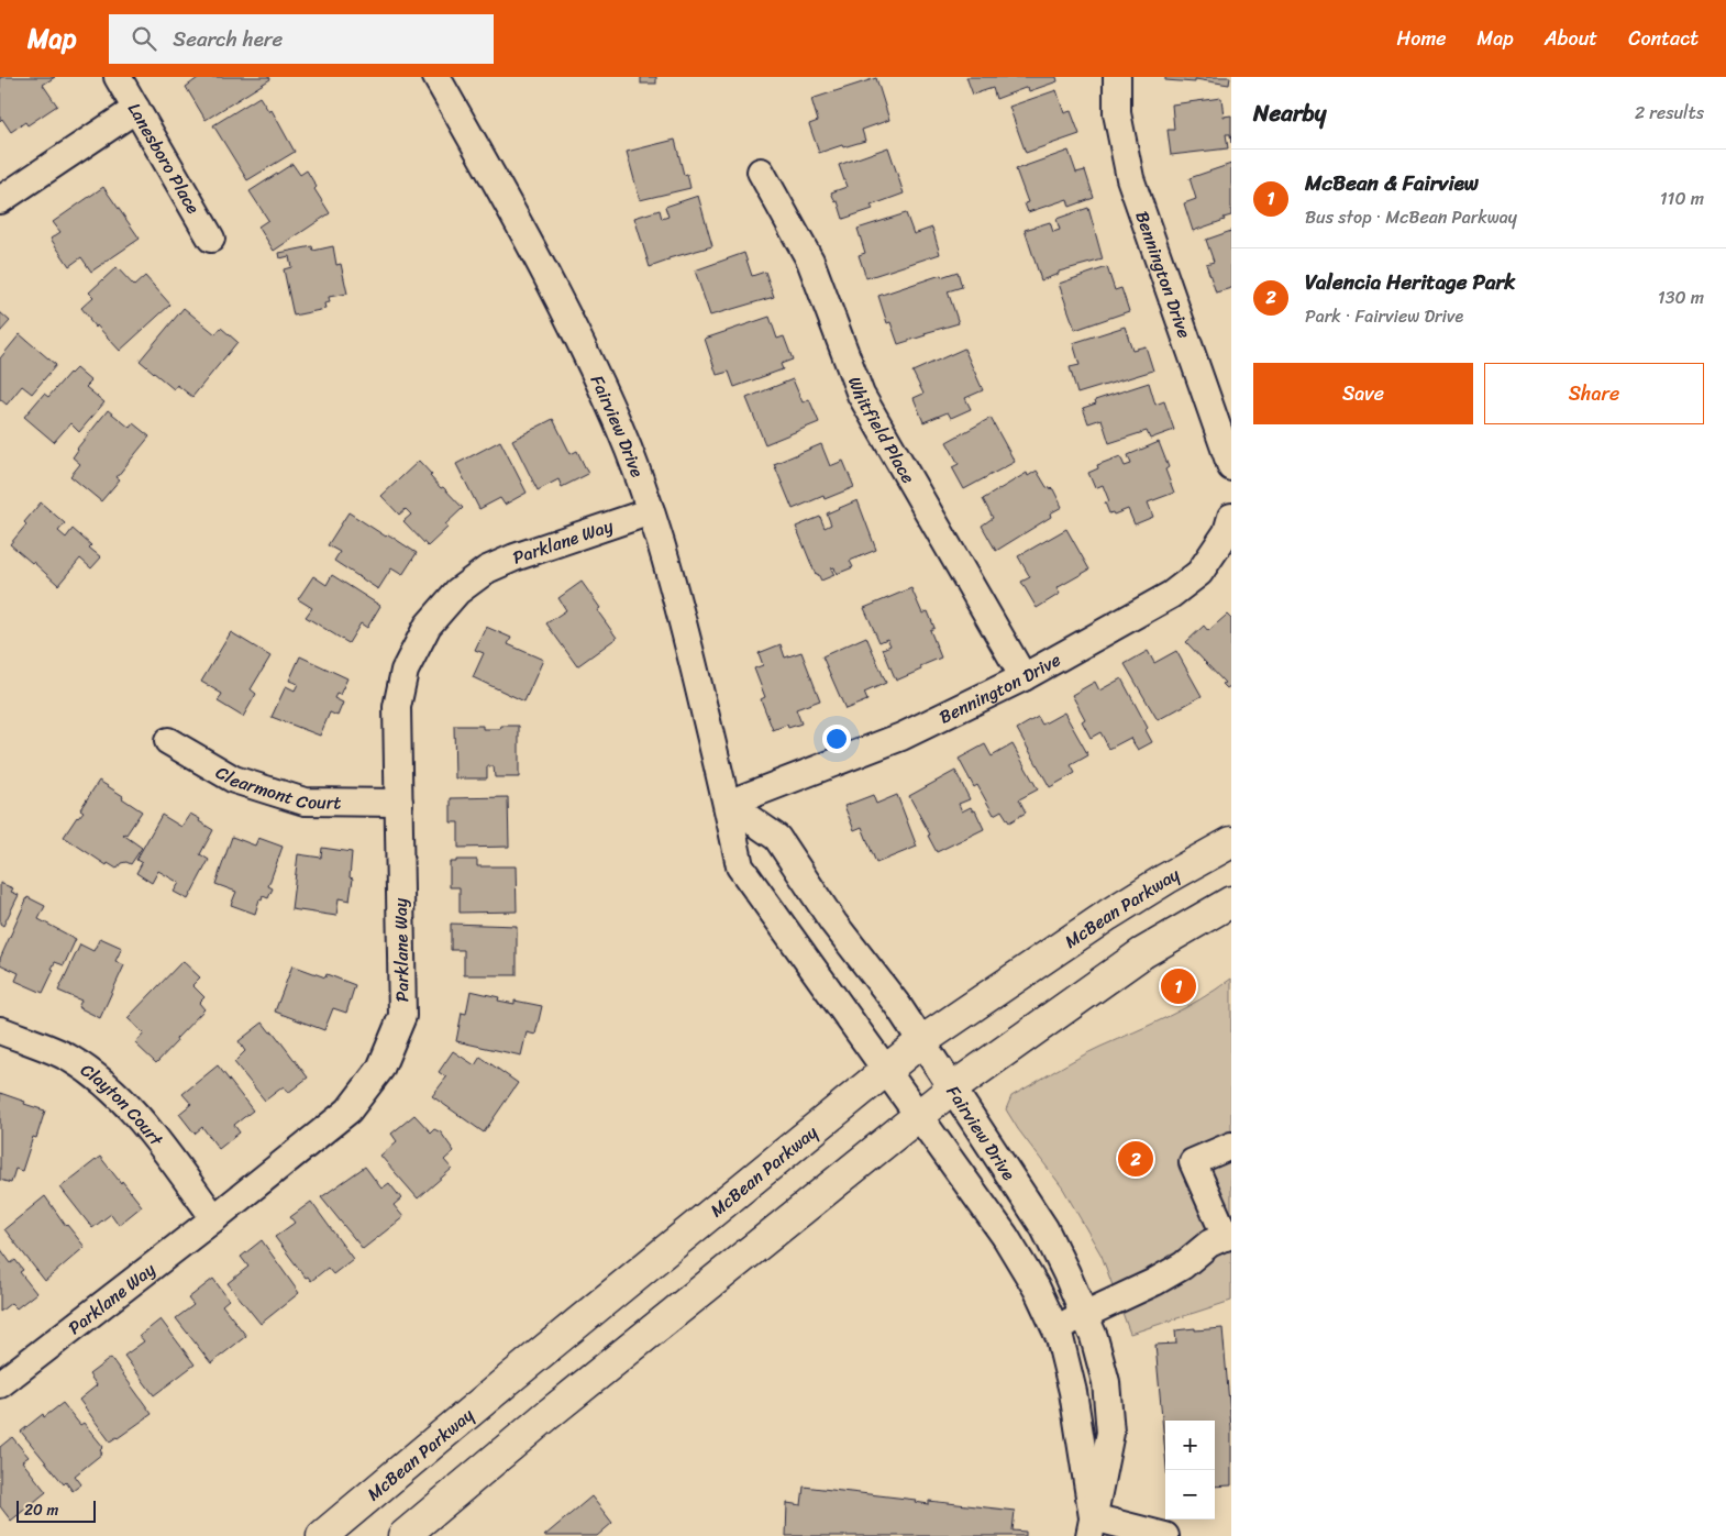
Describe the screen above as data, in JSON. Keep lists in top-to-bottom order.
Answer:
{
  "streets": {
    "main road": ["McBean Parkway"],
    "street": [
      "Lanesboro Place",
      "Bennington Drive",
      "Fairview Drive",
      "Whitfield Place",
      "Parklane Way",
      "Clearmont Court",
      "Clayton Court"
    ]
  },
  "crossings": [
    ["Bennington Drive", "Fairview Drive"],
    ["Bennington Drive", "Whitfield Place"],
    ["Fairview Drive", "Parklane Way"],
    ["Fairview Drive", "McBean Parkway"],
    ["Parklane Way", "Clearmont Court"],
    ["Parklane Way", "Clayton Court"]
  ],
  "scale_bar": "20 m",
  "page": {
    "header": "Map",
    "search": "Search here",
    "nav": [
      "Home",
      "Map",
      "About",
      "Contact"
    ],
    "heading": ["Nearby", "2 results"],
    "list": [
      {
        "mark": "1",
        "name": "McBean & Fairview",
        "note": "Bus stop · McBean Parkway",
        "value": "110 m"
      },
      {
        "mark": "2",
        "name": "Valencia Heritage Park",
        "note": "Park · Fairview Drive",
        "value": "130 m"
      }
    ],
    "buttons": ["Save", "Share"],
    "pins": ["1", "2"],
    "map_buttons": ["+", "−"],
    "scale": "20 m"
  }
}
